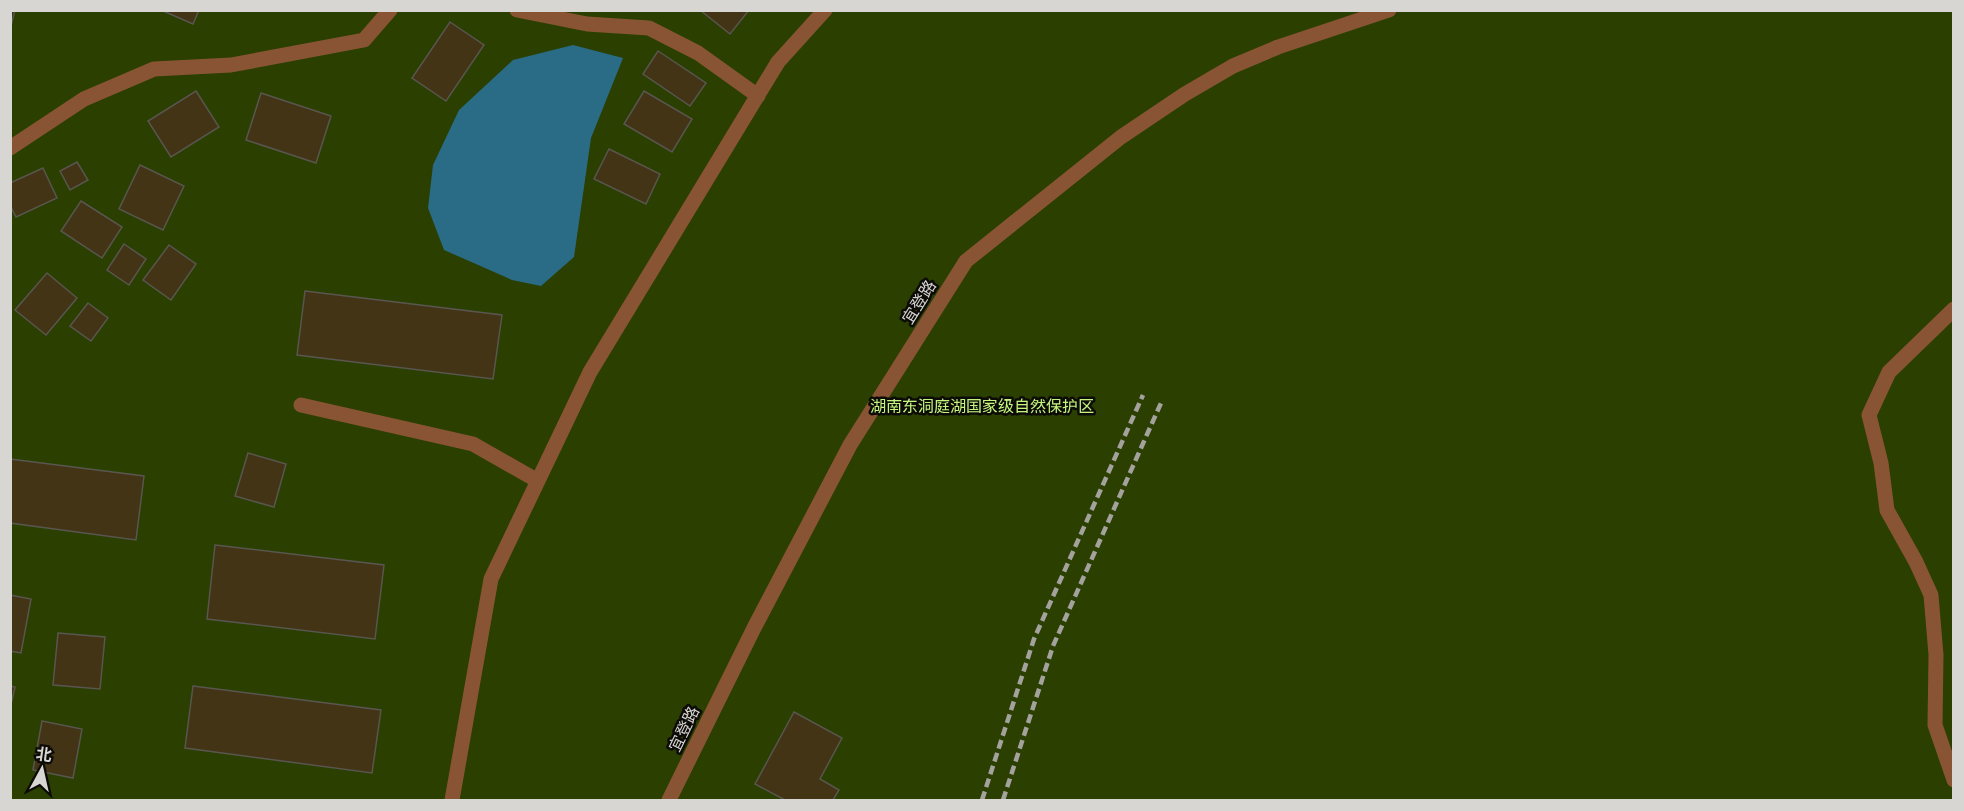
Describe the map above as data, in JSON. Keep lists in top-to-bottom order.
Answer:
{
  "streets": {
    "street": ["宜登路"]
  },
  "parks": ["湖南东洞庭湖国家级自然保护区"],
  "north": "top"
}
